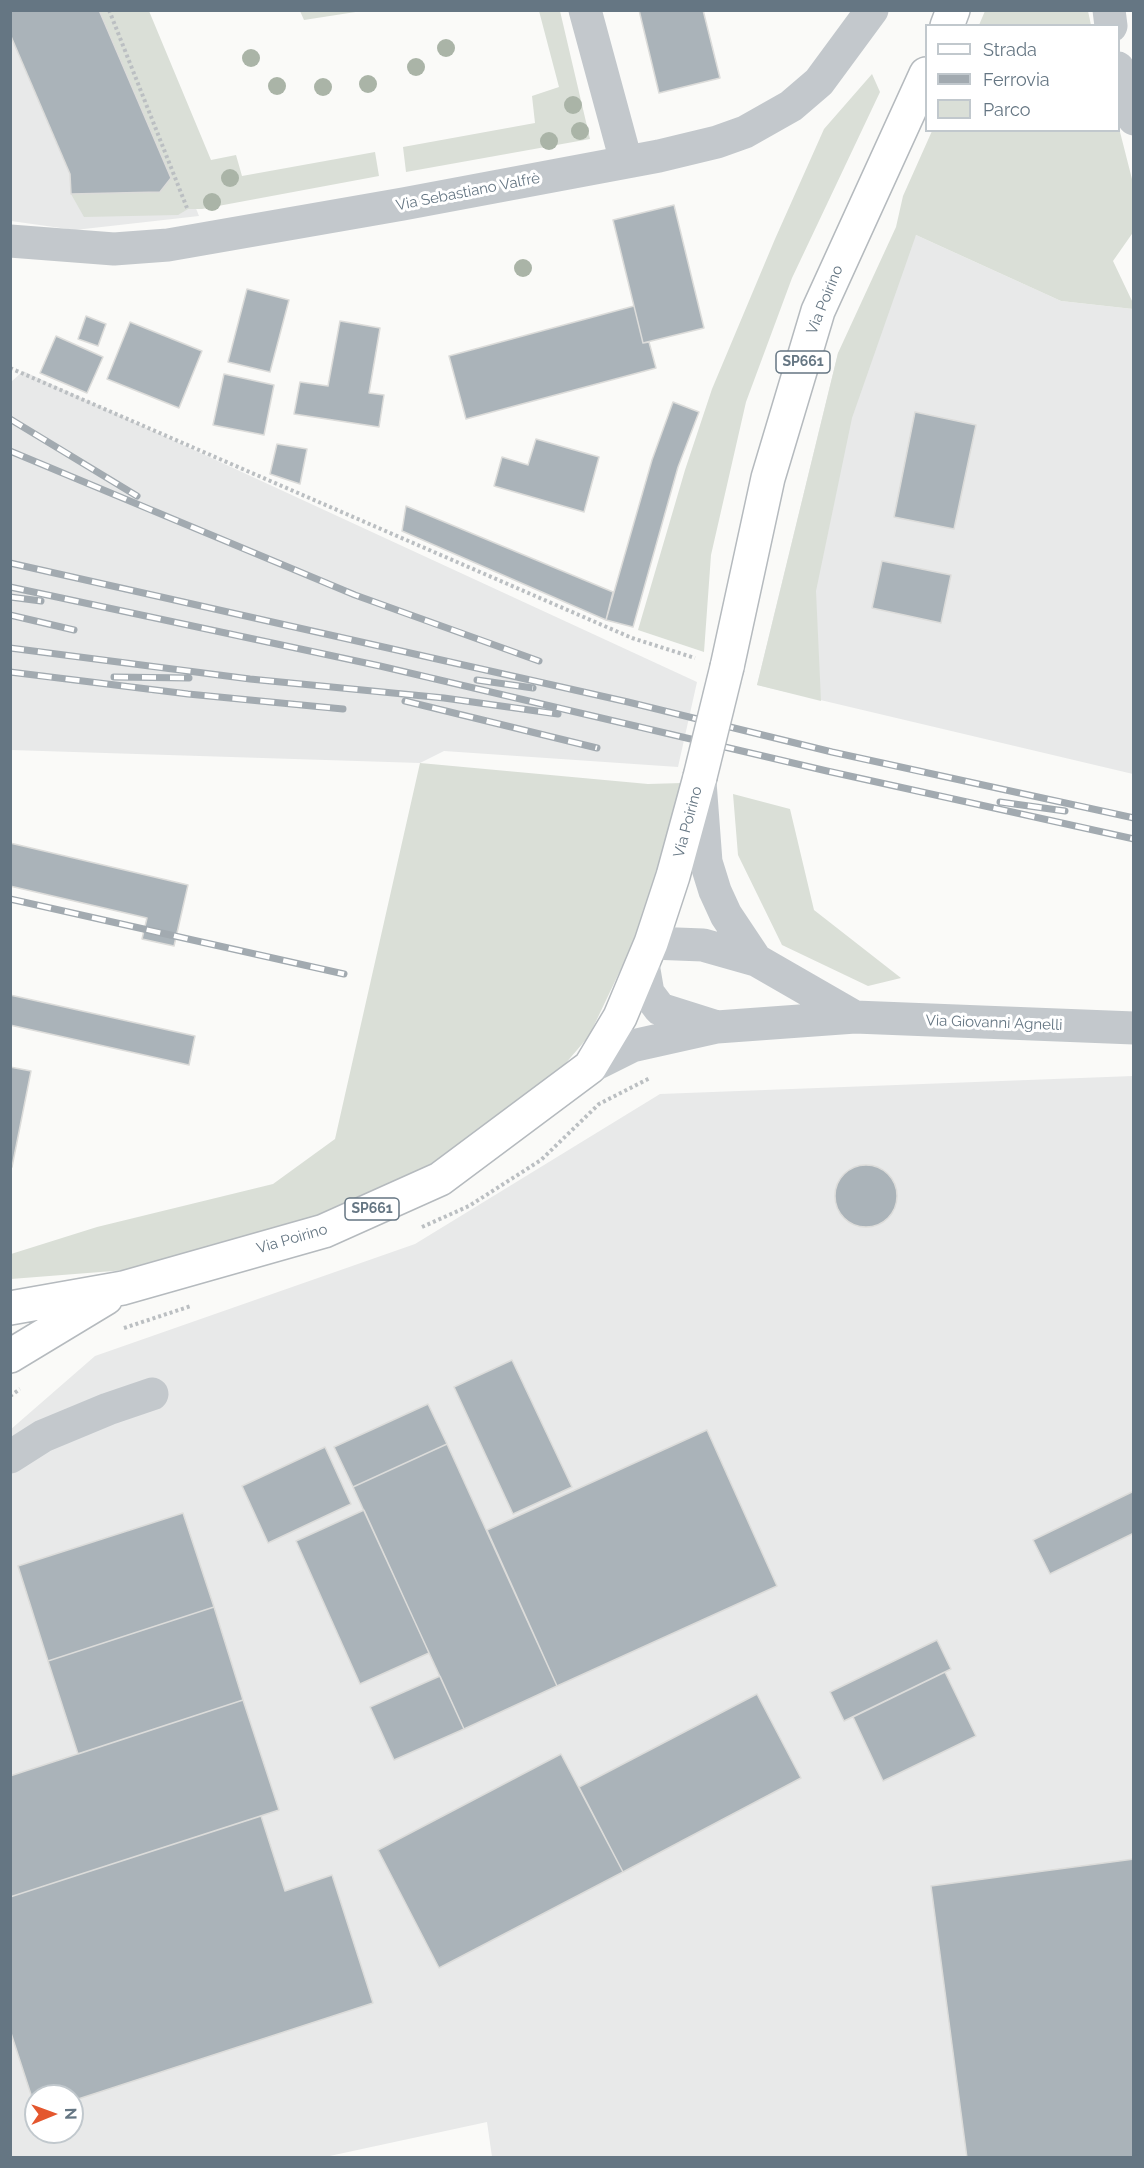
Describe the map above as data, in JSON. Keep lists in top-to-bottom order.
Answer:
{
  "streets": {
    "main road": ["Via Poirino", "SP661"],
    "street": ["Via Sebastiano Valfrè", "Via Giovanni Agnelli"]
  },
  "legend": ["Strada", "Ferrovia", "Parco"],
  "north": "right"
}
